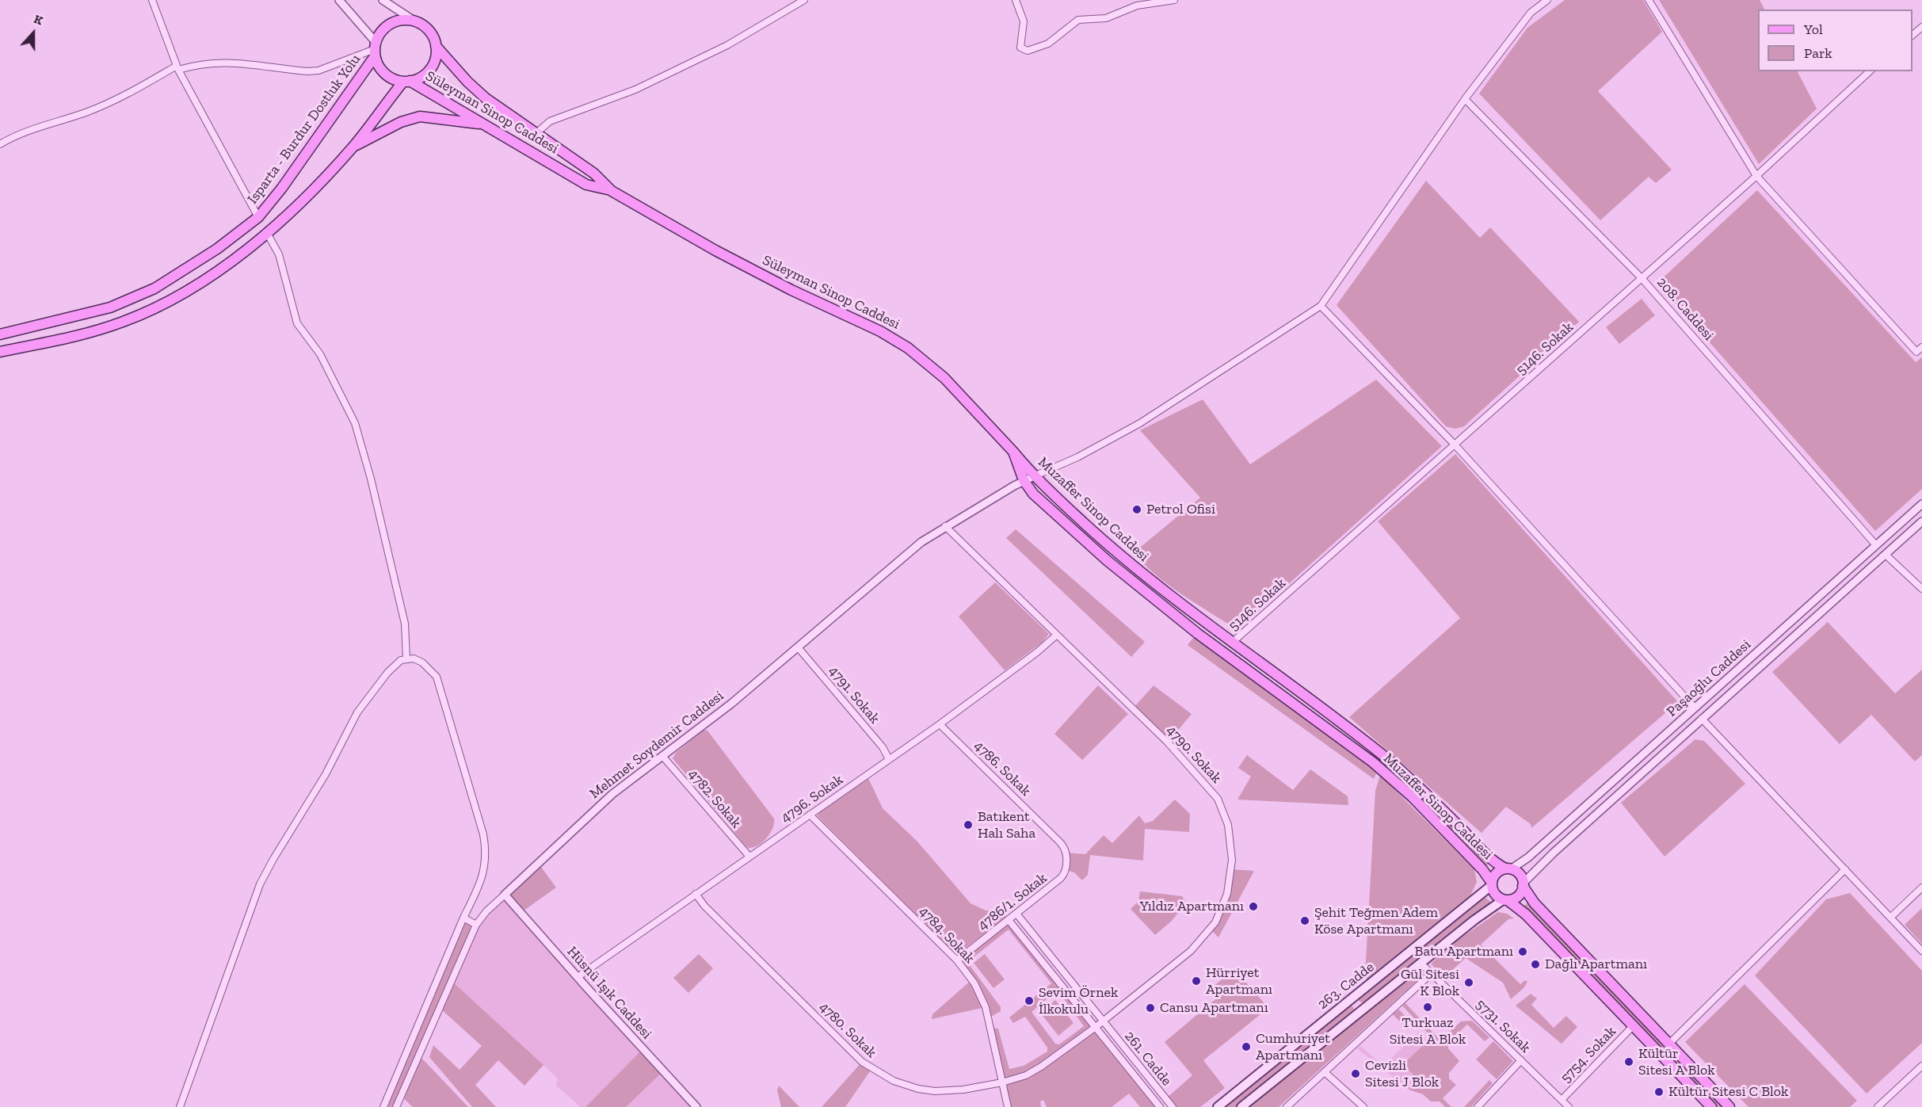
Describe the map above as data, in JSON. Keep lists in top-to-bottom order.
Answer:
{
  "streets": {
    "main road": [
      "Süleyman Sinop Caddesi",
      "Isparta - Burdur Dostluk Yolu",
      "Muzaffer Sinop Caddesi",
      "263. Cadde"
    ],
    "street": [
      "208. Caddesi",
      "5146. Sokak",
      "Paşaoğlu Caddesi",
      "4791. Sokak",
      "Mehmet Soydemir Caddesi",
      "4790. Sokak",
      "4786. Sokak",
      "4782. Sokak",
      "4796. Sokak",
      "4786/1. Sokak",
      "4784. Sokak",
      "Hüsnü Işık Caddesi",
      "5731. Sokak",
      "4780. Sokak",
      "5754. Sokak",
      "261. Cadde"
    ]
  },
  "crossings": [
    ["Süleyman Sinop Caddesi", "Isparta - Burdur Dostluk Yolu"],
    ["Süleyman Sinop Caddesi", "Muzaffer Sinop Caddesi"],
    ["208. Caddesi", "5146. Sokak"],
    ["208. Caddesi", "Paşaoğlu Caddesi"],
    ["5146. Sokak", "Muzaffer Sinop Caddesi"],
    ["Muzaffer Sinop Caddesi", "Paşaoğlu Caddesi"],
    ["Muzaffer Sinop Caddesi", "Mehmet Soydemir Caddesi"],
    ["Muzaffer Sinop Caddesi", "263. Cadde"],
    ["Paşaoğlu Caddesi", "263. Cadde"],
    ["4791. Sokak", "Mehmet Soydemir Caddesi"],
    ["4791. Sokak", "4796. Sokak"],
    ["Mehmet Soydemir Caddesi", "4790. Sokak"],
    ["Mehmet Soydemir Caddesi", "4782. Sokak"],
    ["Mehmet Soydemir Caddesi", "Hüsnü Işık Caddesi"],
    ["4790. Sokak", "4796. Sokak"],
    ["4790. Sokak", "4780. Sokak"],
    ["4790. Sokak", "261. Cadde"],
    ["4786. Sokak", "4796. Sokak"],
    ["4786. Sokak", "4786/1. Sokak"],
    ["4782. Sokak", "4796. Sokak"],
    ["4796. Sokak", "4784. Sokak"],
    ["4796. Sokak", "Hüsnü Işık Caddesi"],
    ["4796. Sokak", "4780. Sokak"],
    ["4786/1. Sokak", "4784. Sokak"],
    ["4786/1. Sokak", "261. Cadde"],
    ["4784. Sokak", "4780. Sokak"],
    ["263. Cadde", "5731. Sokak"],
    ["5731. Sokak", "5754. Sokak"],
    ["4780. Sokak", "261. Cadde"]
  ],
  "places": [
    "Petrol Ofisi",
    "Batıkent Halı Saha",
    "Yıldız Apartmanı",
    "Şehit Teğmen Adem Köse Apartmanı",
    "Batu Apartmanı",
    "Dağlı Apartmanı",
    "Hürriyet Apartmanı",
    "Gül Sitesi K Blok",
    "Sevim Örnek İlkokulu",
    "Turkuaz Sitesi A Blok",
    "Cansu Apartmanı",
    "Cumhuriyet Apartmanı",
    "Kültür Sitesi A Blok",
    "Cevizli Sitesi J Blok",
    "Kültür Sitesi C Blok"
  ],
  "legend": ["Yol", "Park"],
  "north": "top"
}
